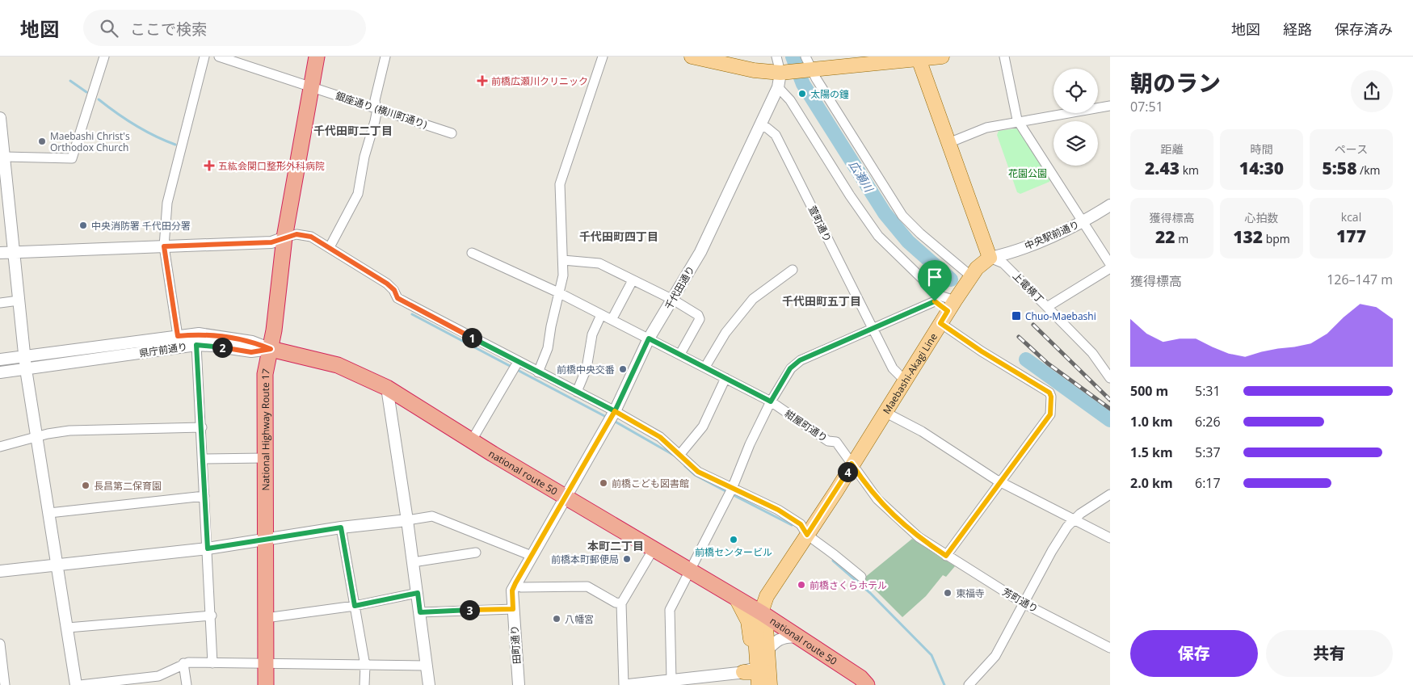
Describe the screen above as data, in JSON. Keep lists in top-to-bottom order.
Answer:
{
  "streets": {
    "highway": ["National Highway Route 17", "national route 50"],
    "main road": ["Maebashi-Akagi Line"],
    "street": [
      "銀座通り (横川町通り)",
      "萱町通り",
      "中央駅前通り",
      "千代田通り",
      "上電横丁",
      "県庁前通り",
      "紺屋町通り",
      "芳町通り",
      "田町通り"
    ]
  },
  "crossings": [
    ["銀座通り (横川町通り)", "National Highway Route 17"],
    ["萱町通り", "千代田通り"],
    ["萱町通り", "Maebashi-Akagi Line"],
    ["中央駅前通り", "上電横丁"],
    ["中央駅前通り", "Maebashi-Akagi Line"],
    ["千代田通り", "紺屋町通り"],
    ["千代田通り", "national route 50"],
    ["千代田通り", "田町通り"],
    ["上電横丁", "Maebashi-Akagi Line"],
    ["県庁前通り", "National Highway Route 17"],
    ["県庁前通り", "national route 50"],
    ["Maebashi-Akagi Line", "national route 50"],
    ["Maebashi-Akagi Line", "芳町通り"],
    ["紺屋町通り", "芳町通り"],
    ["National Highway Route 17", "national route 50"],
    ["national route 50", "田町通り"]
  ],
  "districts": [
    "千代田町二丁目",
    "千代田町四丁目",
    "千代田町五丁目",
    "本町二丁目"
  ],
  "water": ["広瀬川"],
  "parks": ["花園公園"],
  "places": {
    "health": ["前橋広瀬川クリニック", "五紘会関口整形外科病院"],
    "other": [
      "太陽の鐘",
      "Maebashi Christ's Orthodox Church",
      "中央消防署 千代田分署",
      "前橋中央交番",
      "前橋こども図書館",
      "長昌第二保育園",
      "前橋センタービル",
      "前橋本町郵便局",
      "前橋さくらホテル",
      "東福寺",
      "八幡宮"
    ],
    "transit": ["Chuo-Maebashi"]
  },
  "page": {
    "header": "地図",
    "search": "ここで検索",
    "nav": ["地図", "経路", "保存済み"],
    "heading": ["朝のラン", "07:51"],
    "stats": [
      ["距離", "2.43 km"],
      ["時間", "14:30"],
      ["ペース", "5:58 /km"],
      ["獲得標高", "22 m"],
      ["心拍数", "132 bpm"],
      ["kcal", "177"]
    ],
    "chart": ["獲得標高", "126–147 m"],
    "pins": [
      "1",
      "2",
      "4",
      "3"
    ],
    "list": [
      {
        "name": "500 m",
        "note": "5:31"
      },
      {
        "name": "1.0 km",
        "note": "6:26"
      },
      {
        "name": "1.5 km",
        "note": "5:37"
      },
      {
        "name": "2.0 km",
        "note": "6:17"
      }
    ],
    "buttons": ["保存", "共有"]
  }
}
